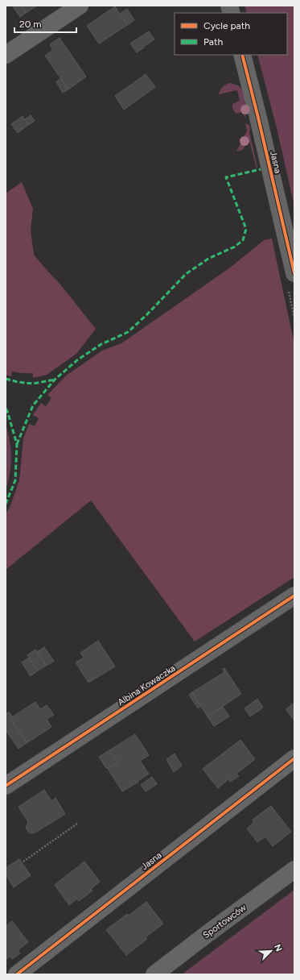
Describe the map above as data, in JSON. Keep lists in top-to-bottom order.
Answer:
{
  "streets": {
    "street": ["Jasna", "Albina Kowaczka", "Sportowców"]
  },
  "legend": ["Cycle path", "Path"],
  "scale_bar": "20 m",
  "north": "top right"
}
